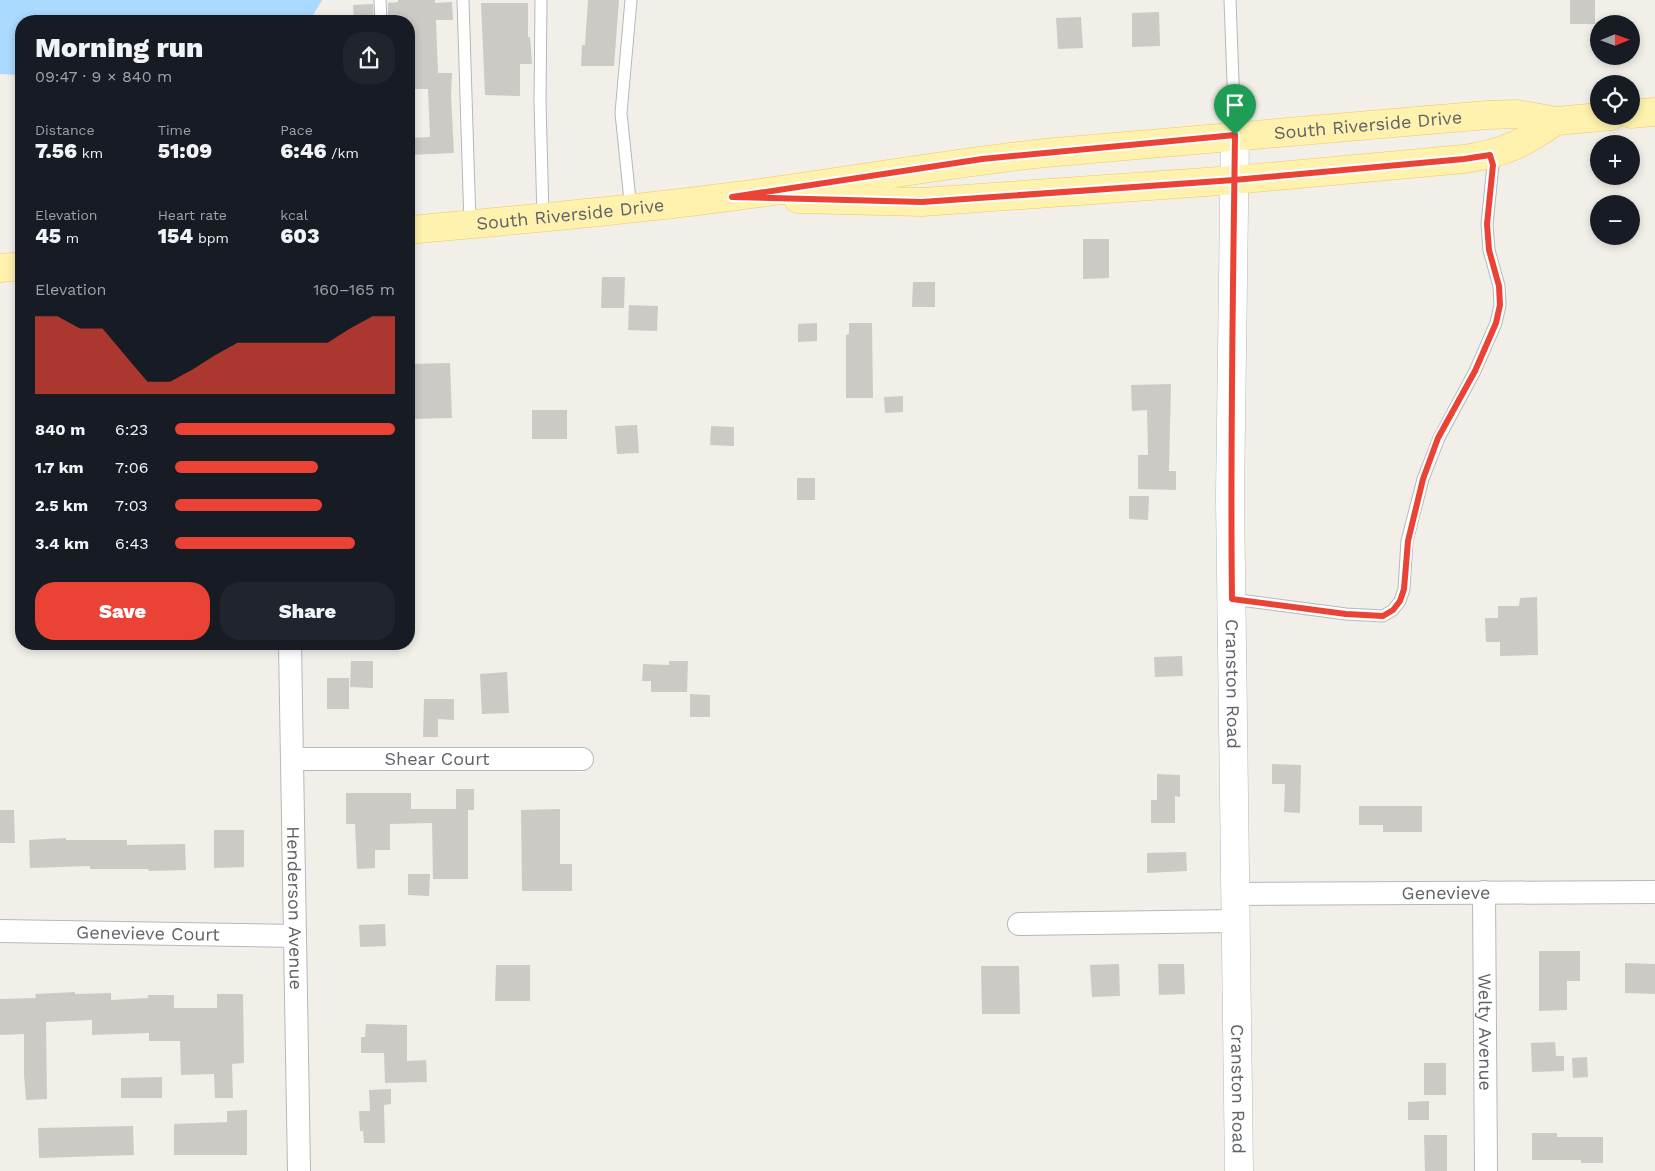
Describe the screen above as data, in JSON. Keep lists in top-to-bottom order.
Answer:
{
  "streets": {
    "main road": ["South Riverside Drive"],
    "street": [
      "Cranston Road",
      "Shear Court",
      "Genevieve",
      "Henderson Avenue",
      "Genevieve Court",
      "Welty Avenue"
    ]
  },
  "crossings": [
    ["South Riverside Drive", "Cranston Road"],
    ["Cranston Road", "Genevieve"],
    ["Shear Court", "Henderson Avenue"],
    ["Genevieve", "Welty Avenue"],
    ["Henderson Avenue", "Genevieve Court"]
  ],
  "north": "right",
  "page": {
    "map_buttons": ["+", "−"],
    "heading": ["Morning run", "09:47 · 9 × 840 m"],
    "stats": [
      ["Distance", "7.56 km"],
      ["Time", "51:09"],
      ["Pace", "6:46 /km"],
      ["Elevation", "45 m"],
      ["Heart rate", "154 bpm"],
      ["kcal", "603"]
    ],
    "chart": ["Elevation", "160–165 m"],
    "list": [
      {
        "name": "840 m",
        "note": "6:23"
      },
      {
        "name": "1.7 km",
        "note": "7:06"
      },
      {
        "name": "2.5 km",
        "note": "7:03"
      },
      {
        "name": "3.4 km",
        "note": "6:43"
      }
    ],
    "buttons": ["Save", "Share"]
  }
}
